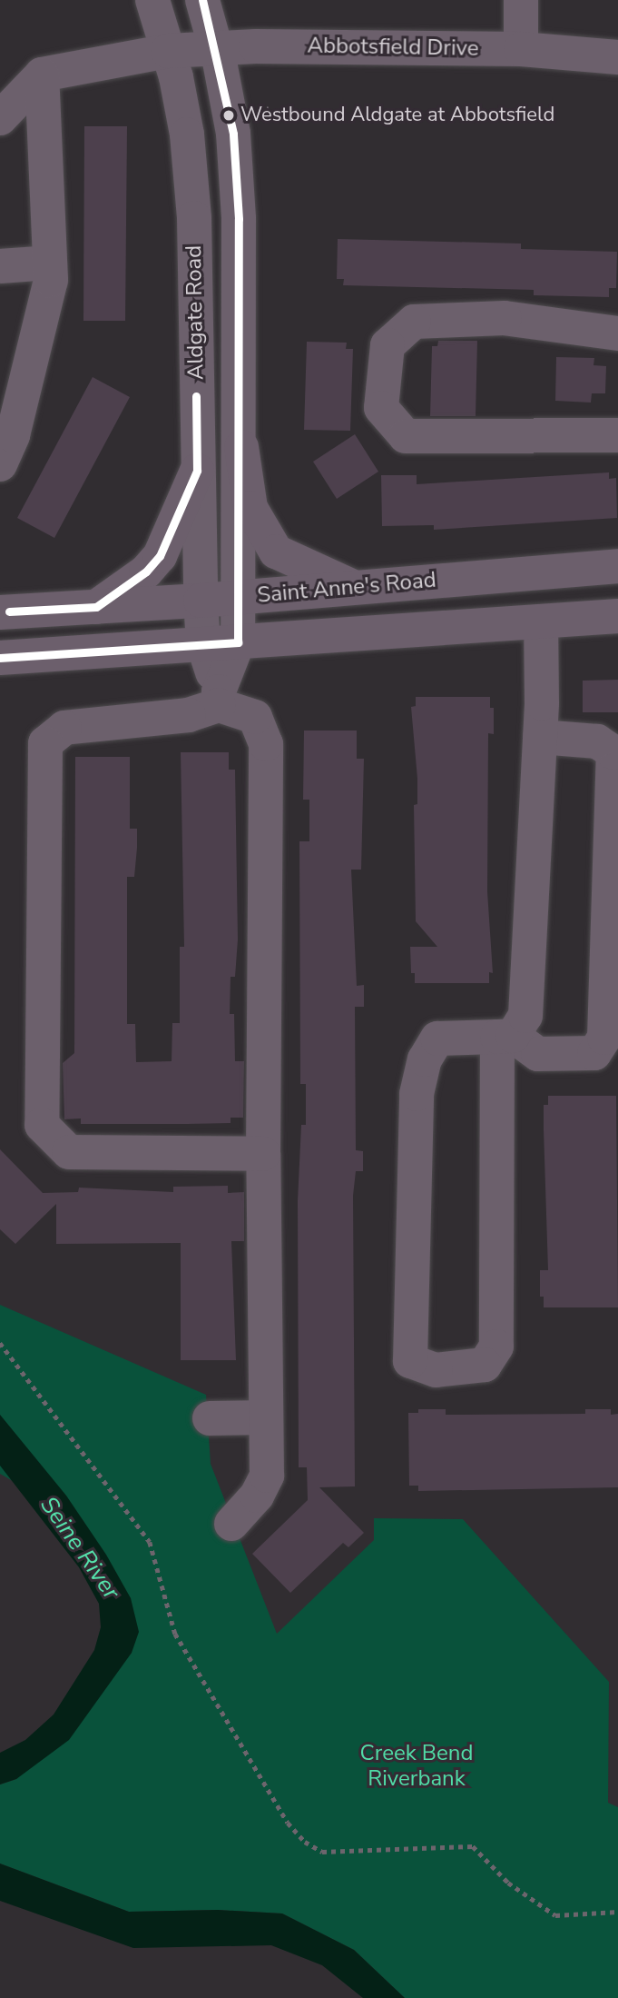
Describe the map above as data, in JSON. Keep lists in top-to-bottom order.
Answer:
{
  "streets": {
    "main road": ["Saint Anne's Road"],
    "street": ["Abbotsfield Drive", "Aldgate Road"]
  },
  "crossings": [
    ["Abbotsfield Drive", "Aldgate Road"],
    ["Aldgate Road", "Saint Anne's Road"]
  ],
  "water": ["Seine River"],
  "parks": ["Creek Bend Riverbank"],
  "places": ["Westbound Aldgate at Abbotsfield"]
}
